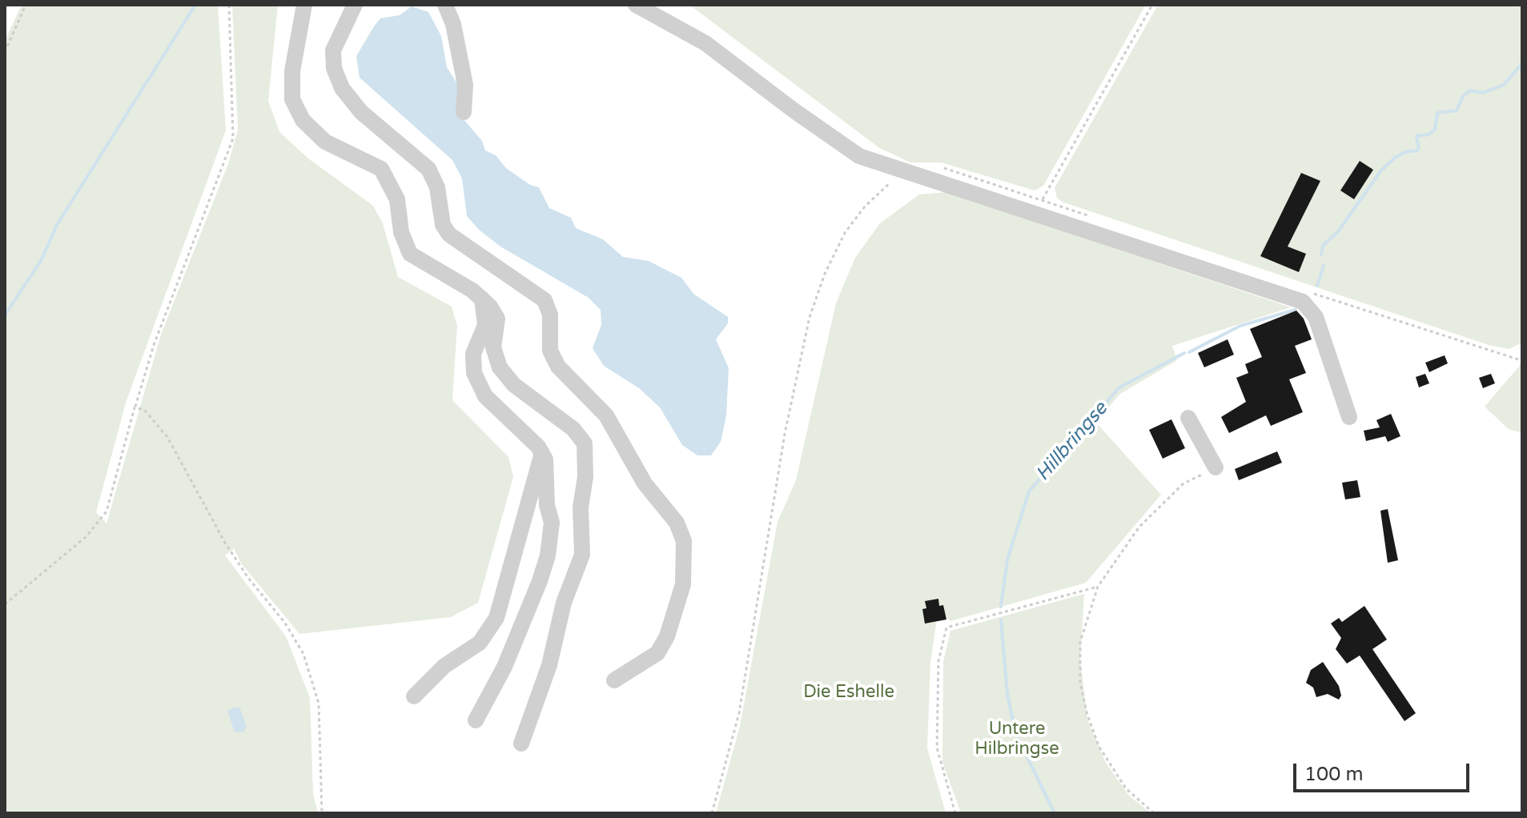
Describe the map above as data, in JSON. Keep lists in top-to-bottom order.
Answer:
{
  "water": ["Hillbringse"],
  "parks": ["Die Eshelle", "Untere Hilbringse"],
  "scale_bar": "100 m"
}
